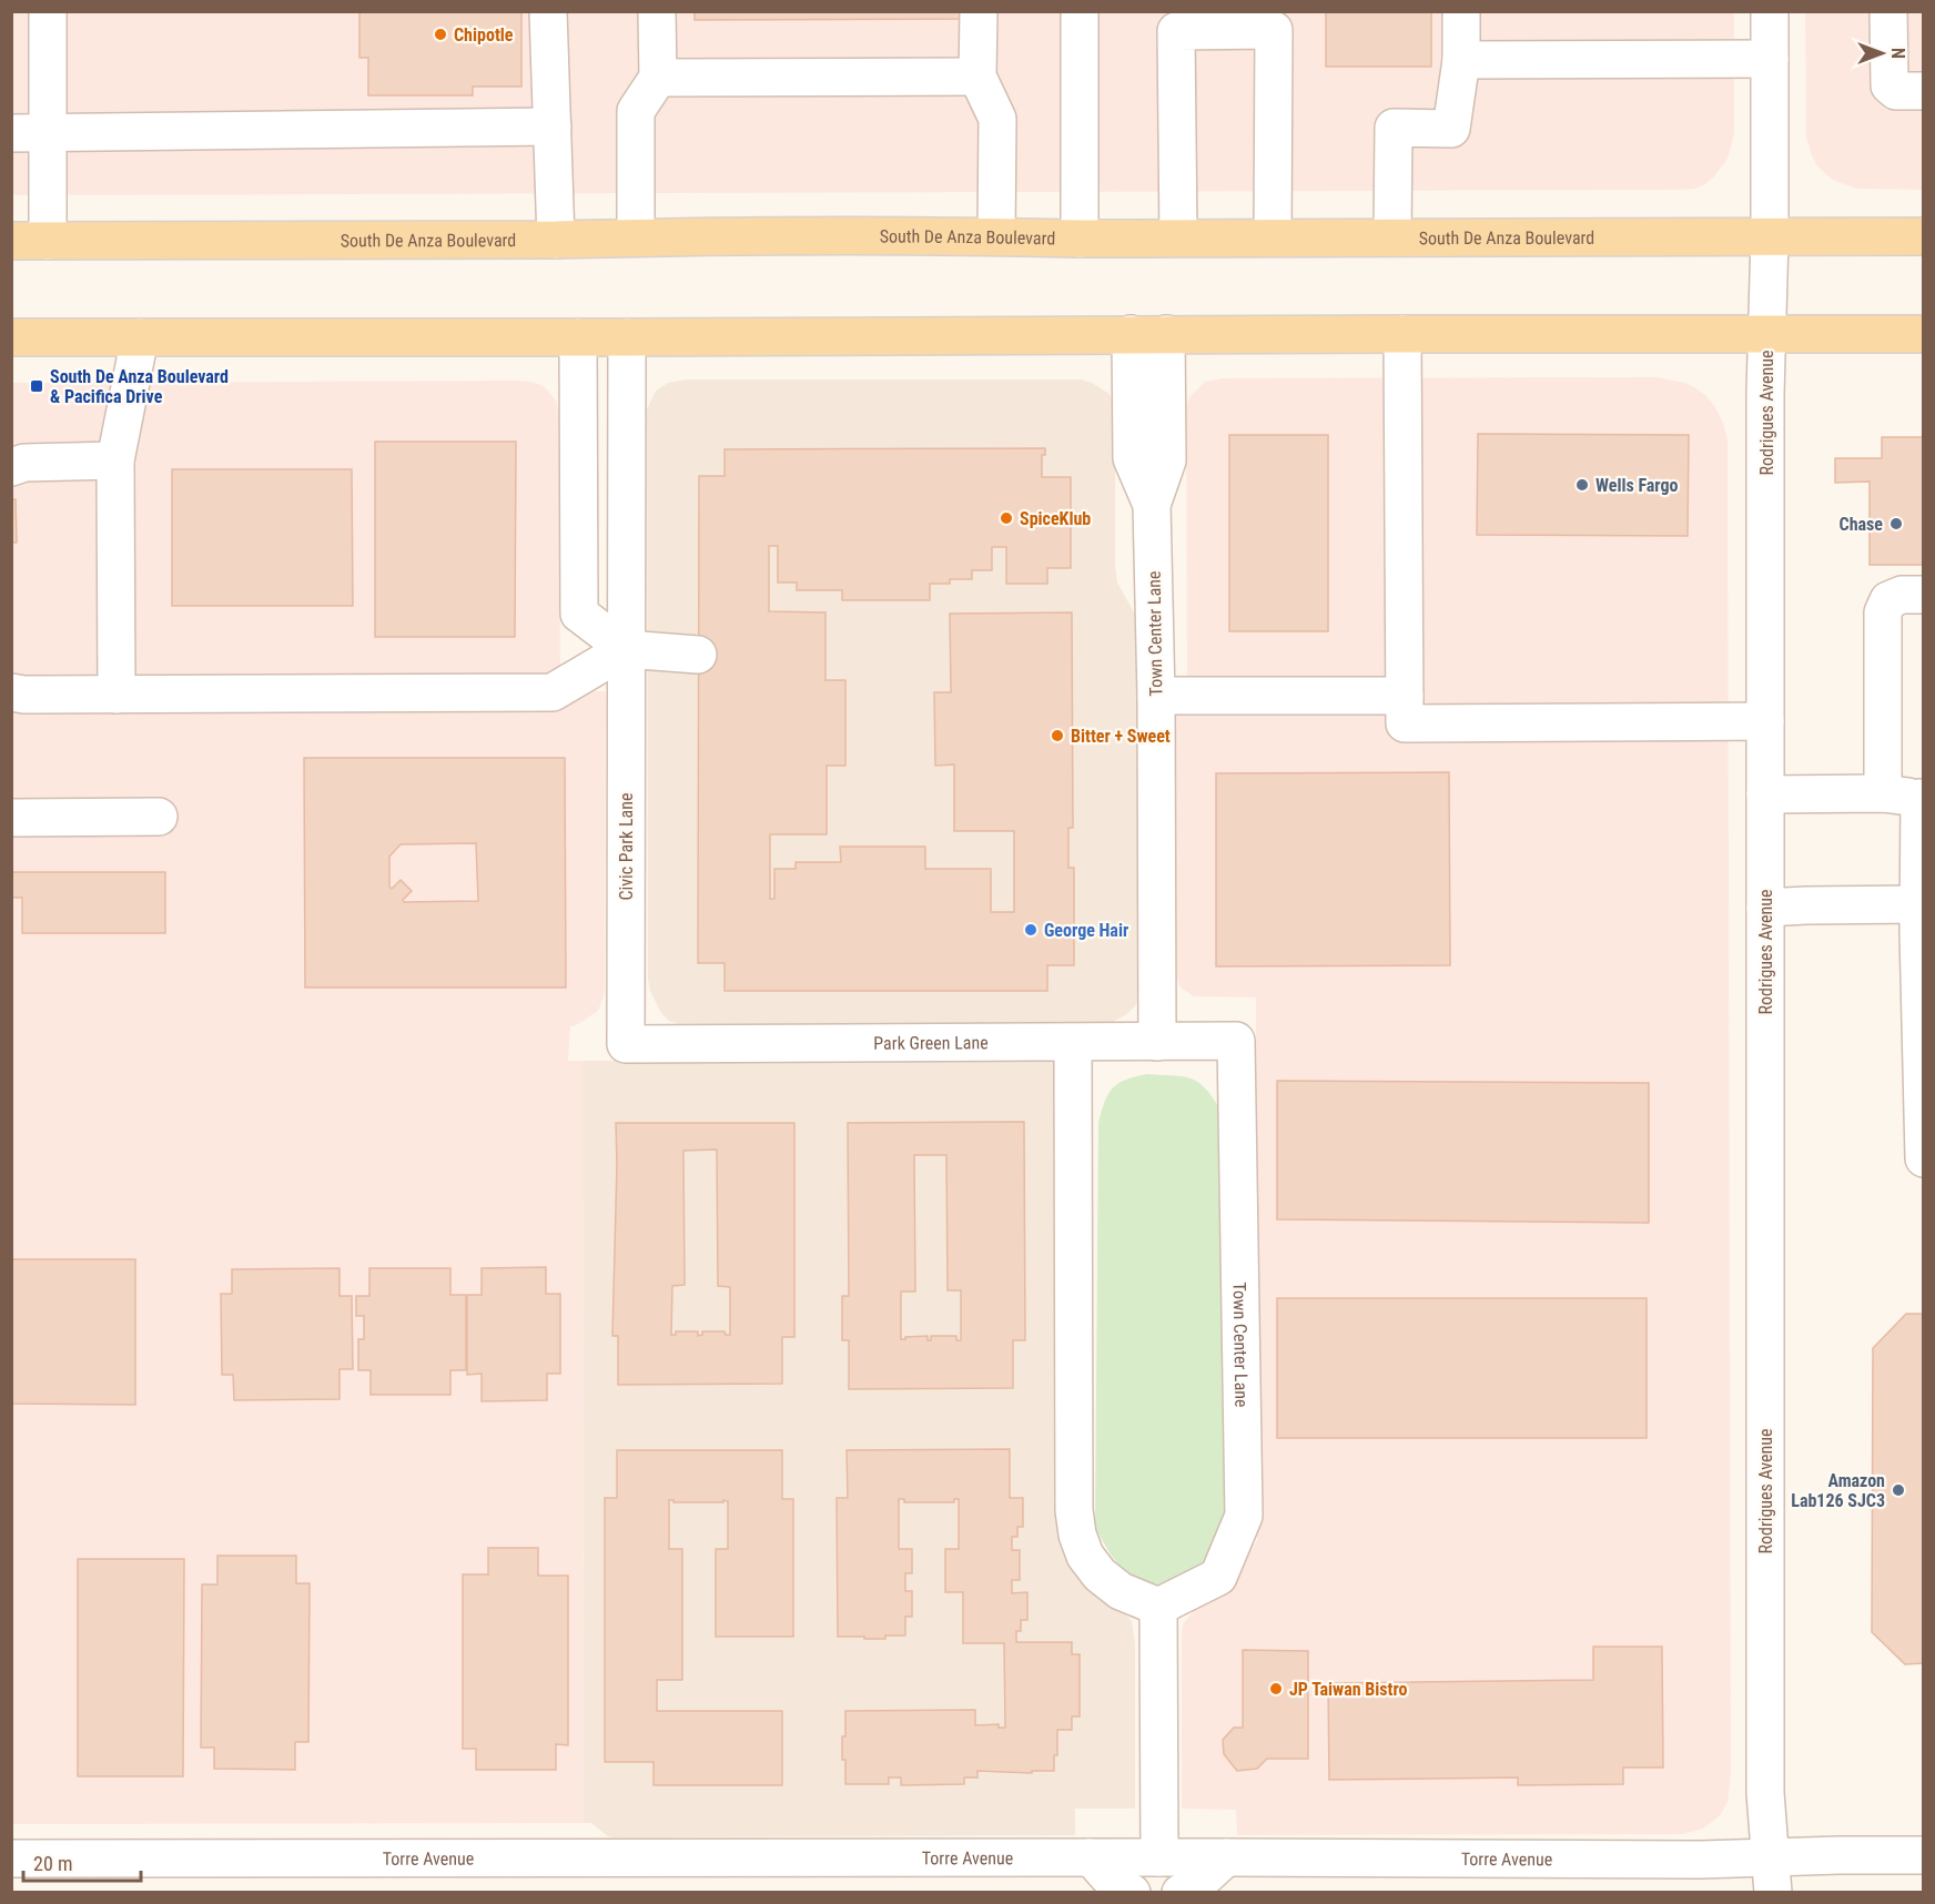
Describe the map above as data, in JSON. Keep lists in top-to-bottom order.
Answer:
{
  "streets": {
    "main road": ["South De Anza Boulevard"],
    "street": [
      "Rodrigues Avenue",
      "Town Center Lane",
      "Civic Park Lane",
      "Park Green Lane",
      "Torre Avenue"
    ]
  },
  "crossings": [
    ["South De Anza Boulevard", "Rodrigues Avenue"],
    ["Rodrigues Avenue", "Torre Avenue"],
    ["Town Center Lane", "Park Green Lane"],
    ["Civic Park Lane", "Park Green Lane"]
  ],
  "places": {
    "other": [
      "Chipotle",
      "Wells Fargo",
      "SpiceKlub",
      "Chase",
      "Bitter + Sweet",
      "George Hair",
      "Amazon Lab126 SJC3",
      "JP Taiwan Bistro"
    ],
    "transit": ["South De Anza Boulevard & Pacifica Drive"]
  },
  "scale_bar": "20 m",
  "north": "right"
}
